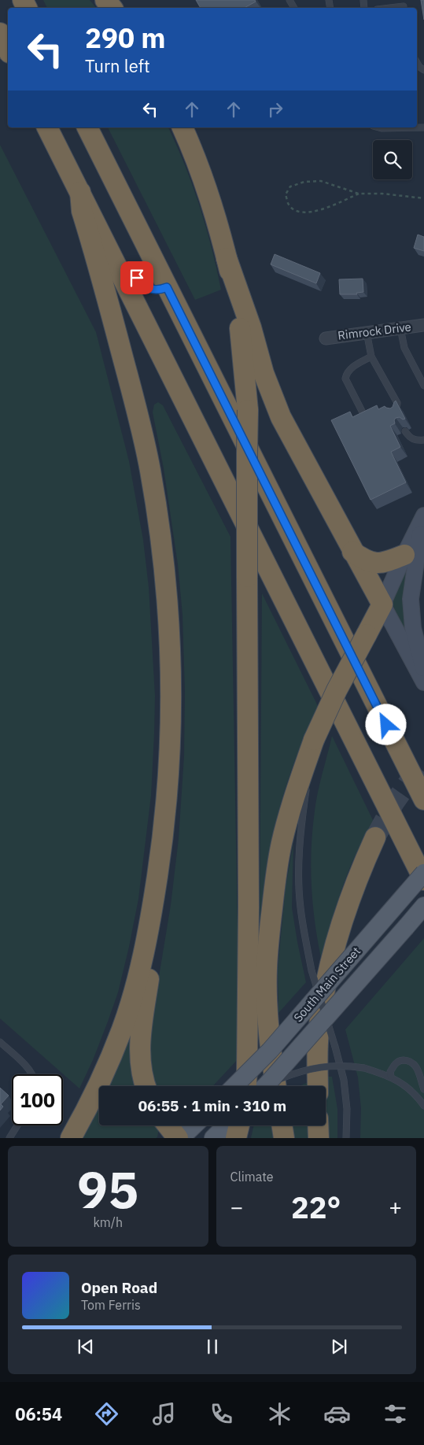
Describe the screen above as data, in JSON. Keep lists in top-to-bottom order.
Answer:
{
  "streets": {
    "main road": ["South Main Street"],
    "street": ["Rimrock Drive"]
  },
  "page": {
    "turn": ["290 m", "Turn left"],
    "limit": "100",
    "trip": "06:55 · 1 min · 310 m",
    "tile": [
      ["95", "km/h"],
      "Climate"
    ],
    "heat": ["−", "22°", "+"],
    "song": ["Open Road", "Tom Ferris"],
    "tabs": "06:54"
  }
}
